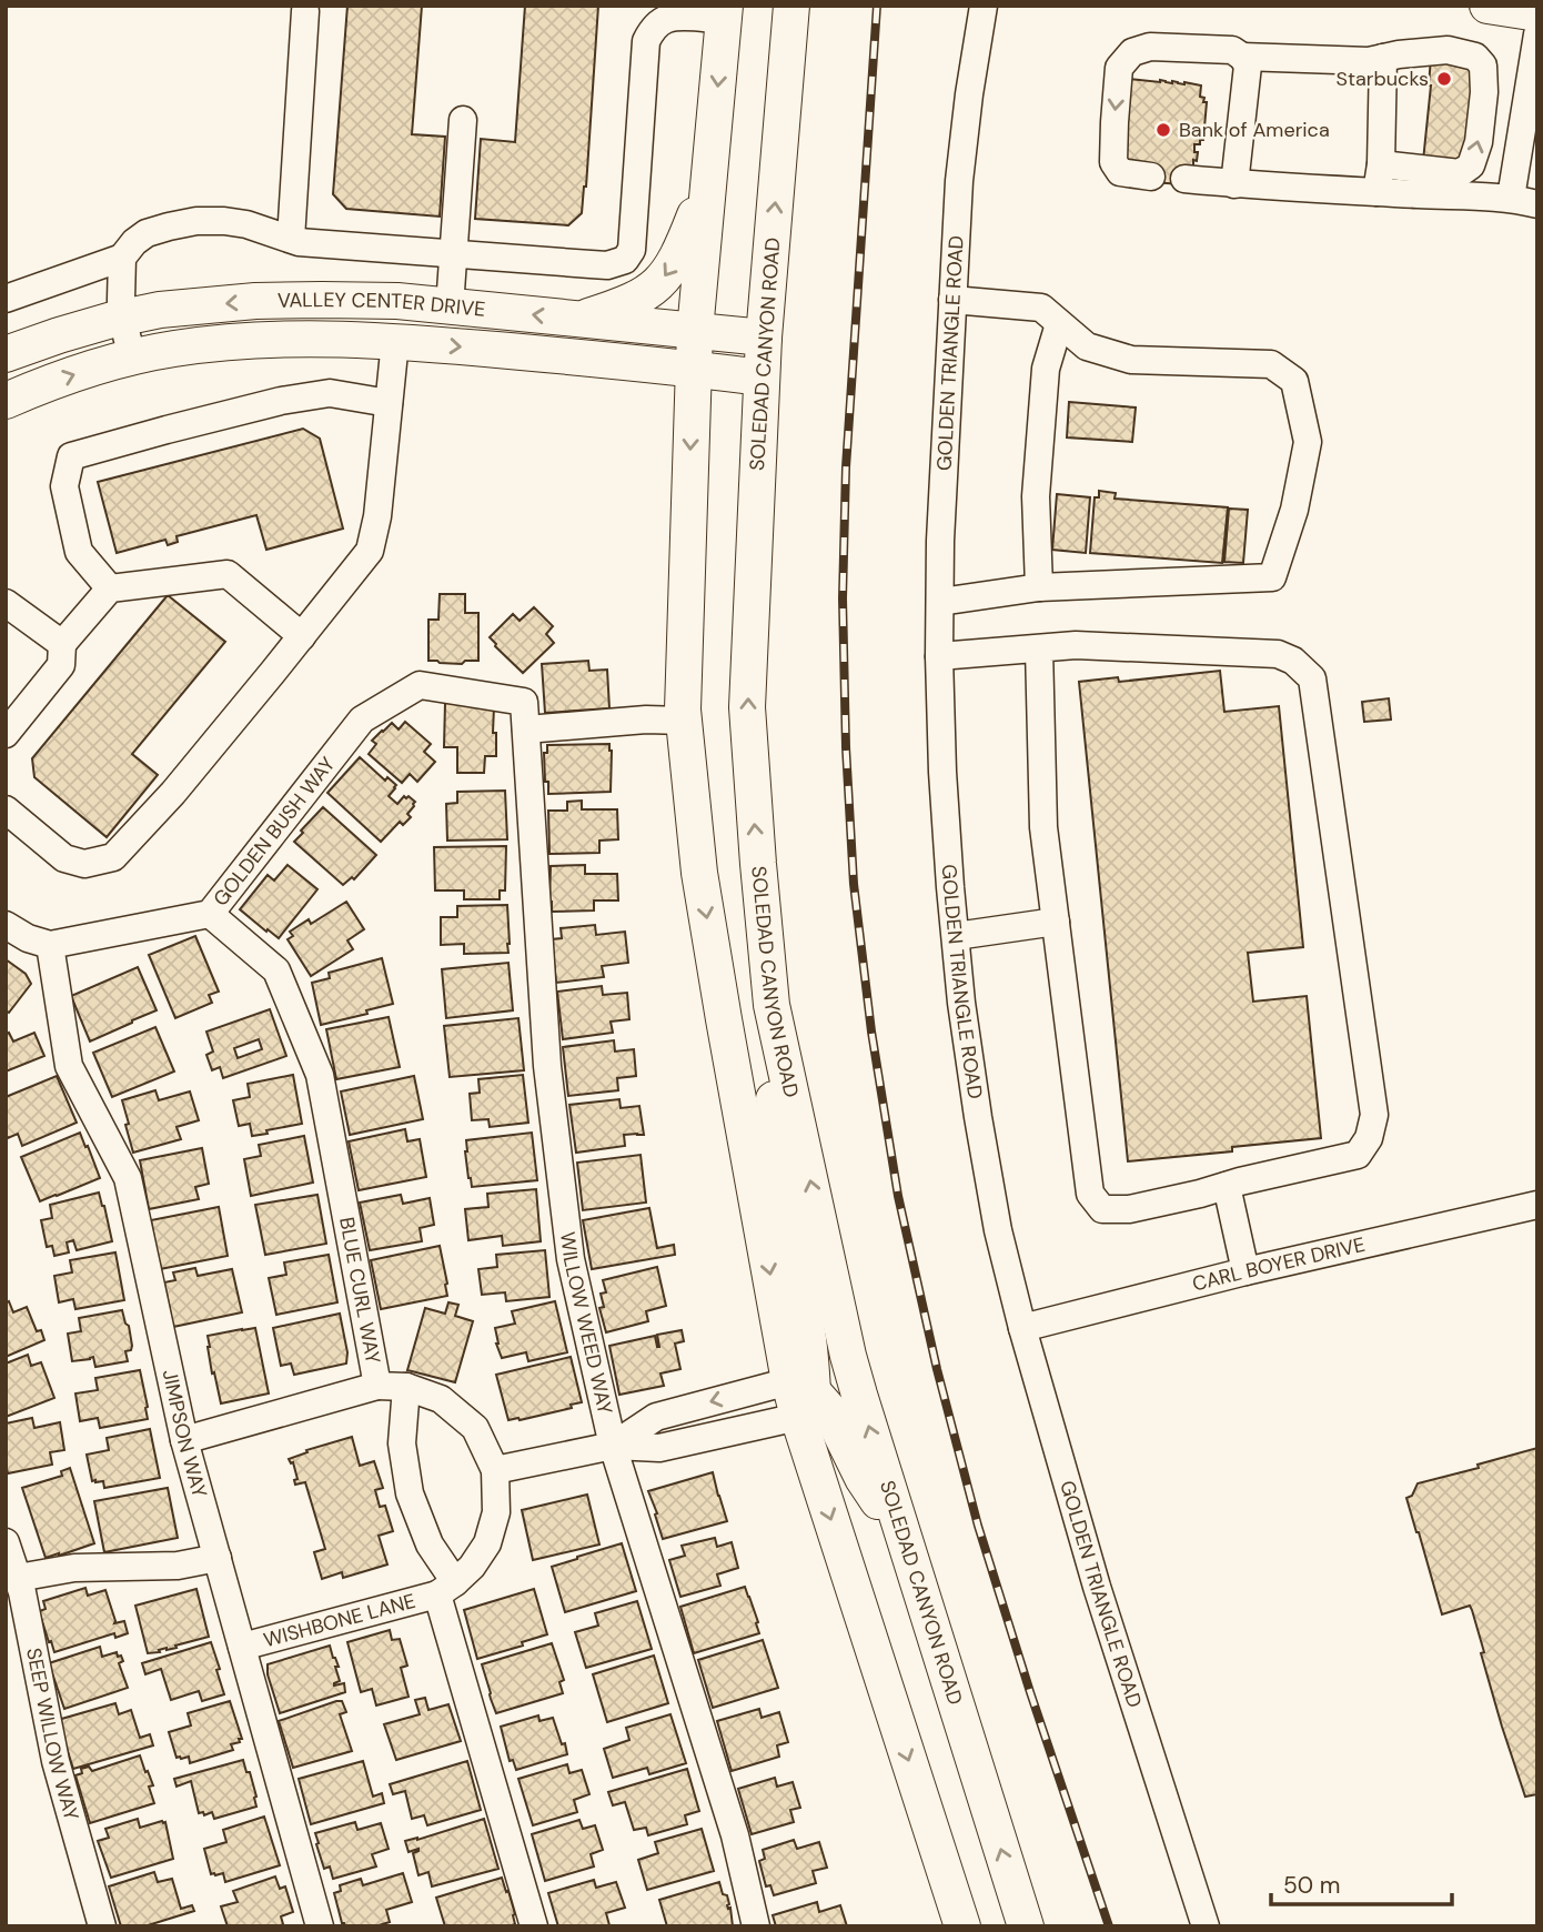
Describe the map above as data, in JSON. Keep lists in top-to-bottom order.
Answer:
{
  "streets": {
    "main road": ["VALLEY CENTER DRIVE", "SOLEDAD CANYON ROAD"],
    "street": [
      "GOLDEN TRIANGLE ROAD",
      "GOLDEN BUSH WAY",
      "CARL BOYER DRIVE",
      "BLUE CURL WAY",
      "WILLOW WEED WAY",
      "JIMPSON WAY",
      "WISHBONE LANE",
      "SEEP WILLOW WAY"
    ]
  },
  "crossings": [
    ["VALLEY CENTER DRIVE", "SOLEDAD CANYON ROAD"],
    ["GOLDEN TRIANGLE ROAD", "CARL BOYER DRIVE"],
    ["GOLDEN BUSH WAY", "BLUE CURL WAY"],
    ["GOLDEN BUSH WAY", "WILLOW WEED WAY"],
    ["GOLDEN BUSH WAY", "JIMPSON WAY"],
    ["BLUE CURL WAY", "WISHBONE LANE"],
    ["JIMPSON WAY", "WISHBONE LANE"]
  ],
  "places": ["Starbucks", "Bank of America"],
  "scale_bar": "50 m"
}
